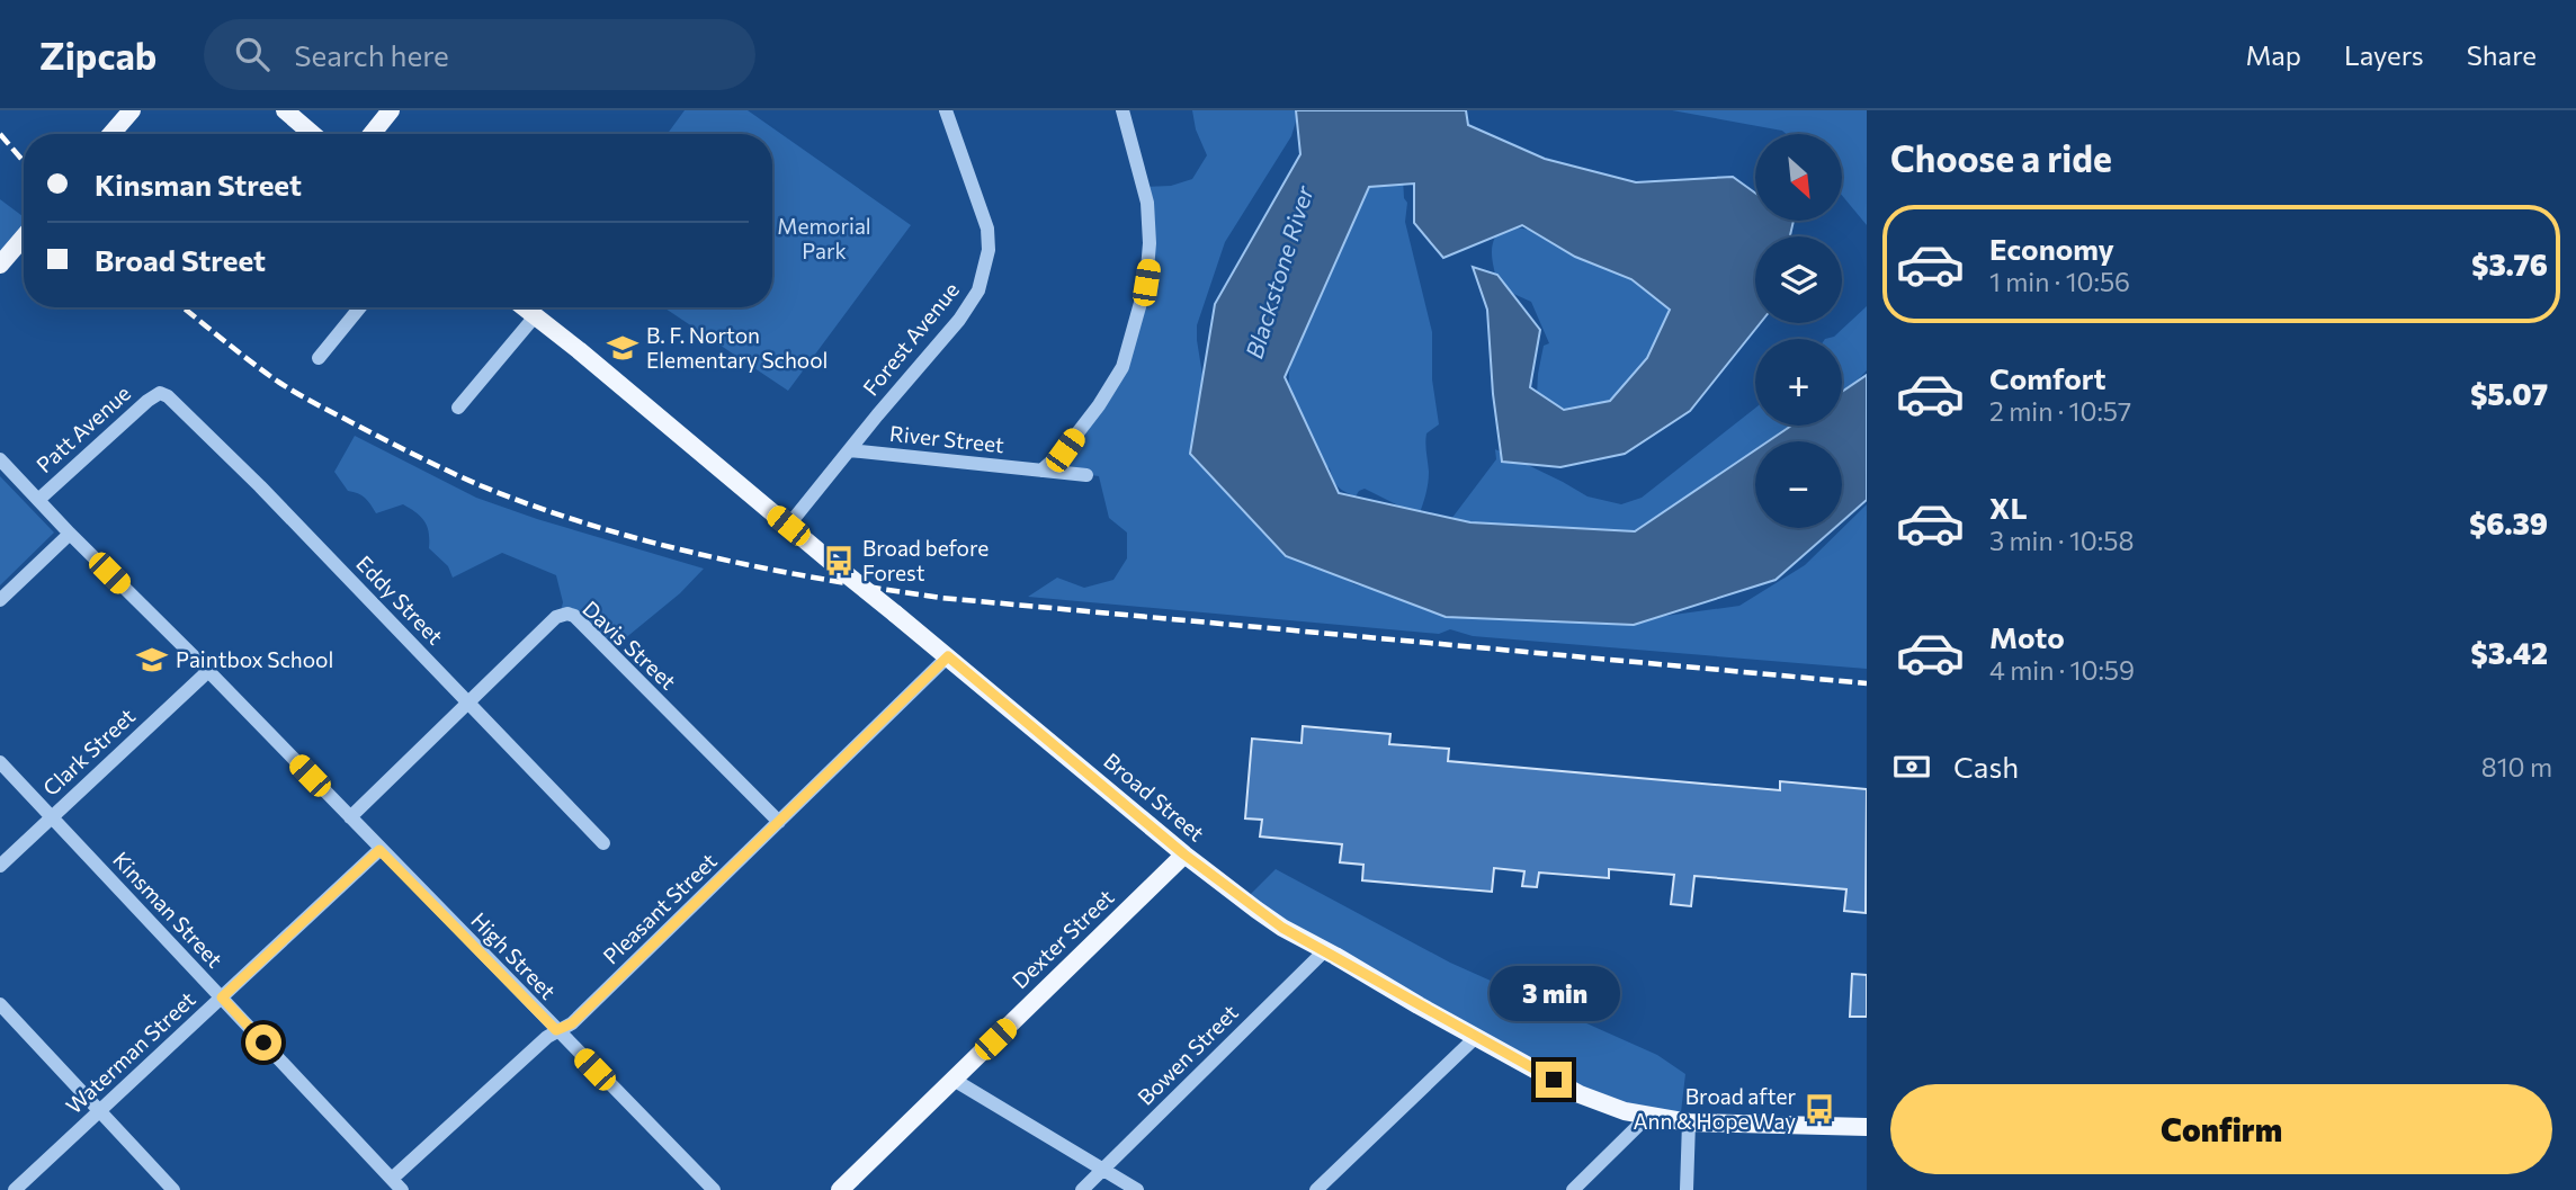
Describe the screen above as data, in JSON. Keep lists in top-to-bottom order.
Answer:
{
  "streets": {
    "main road": ["Broad Street", "Dexter Street"],
    "street": [
      "Forest Avenue",
      "Patt Avenue",
      "River Street",
      "Eddy Street",
      "Davis Street",
      "Clark Street",
      "Pleasant Street",
      "Kinsman Street",
      "High Street",
      "Waterman Street",
      "Bowen Street"
    ]
  },
  "crossings": [
    ["Forest Avenue", "River Street"],
    ["Forest Avenue", "Broad Street"],
    ["Patt Avenue", "Eddy Street"],
    ["Patt Avenue", "High Street"],
    ["Eddy Street", "Davis Street"],
    ["Davis Street", "Pleasant Street"],
    ["Davis Street", "High Street"],
    ["Clark Street", "Kinsman Street"],
    ["Clark Street", "High Street"],
    ["Broad Street", "Pleasant Street"],
    ["Broad Street", "Dexter Street"],
    ["Broad Street", "Bowen Street"],
    ["Pleasant Street", "Kinsman Street"],
    ["Pleasant Street", "High Street"],
    ["Kinsman Street", "Waterman Street"],
    ["High Street", "Waterman Street"]
  ],
  "water": ["Blackstone River"],
  "parks": ["Memorial Park"],
  "places": {
    "school or university": ["B. F. Norton Elementary School", "Paintbox School"],
    "bus stop": ["Broad before Forest", "Broad after Ann & Hope Way"]
  },
  "north": "bottom right",
  "page": {
    "header": "Zipcab",
    "search": "Search here",
    "nav": ["Map", "Layers", "Share"],
    "heading": "Choose a ride",
    "map_buttons": ["+", "−"],
    "banner": ["Kinsman Street", "Broad Street"],
    "list": [
      {
        "name": "Economy",
        "note": "1 min · 10:56",
        "value": "$3.76"
      },
      {
        "name": "Comfort",
        "note": "2 min · 10:57",
        "value": "$5.07"
      },
      {
        "name": "XL",
        "note": "3 min · 10:58",
        "value": "$6.39"
      },
      {
        "name": "Moto",
        "note": "4 min · 10:59",
        "value": "$3.42"
      }
    ],
    "pay": ["Cash", "810 m"],
    "bubble": "3 min",
    "buttons": "Confirm"
  }
}
